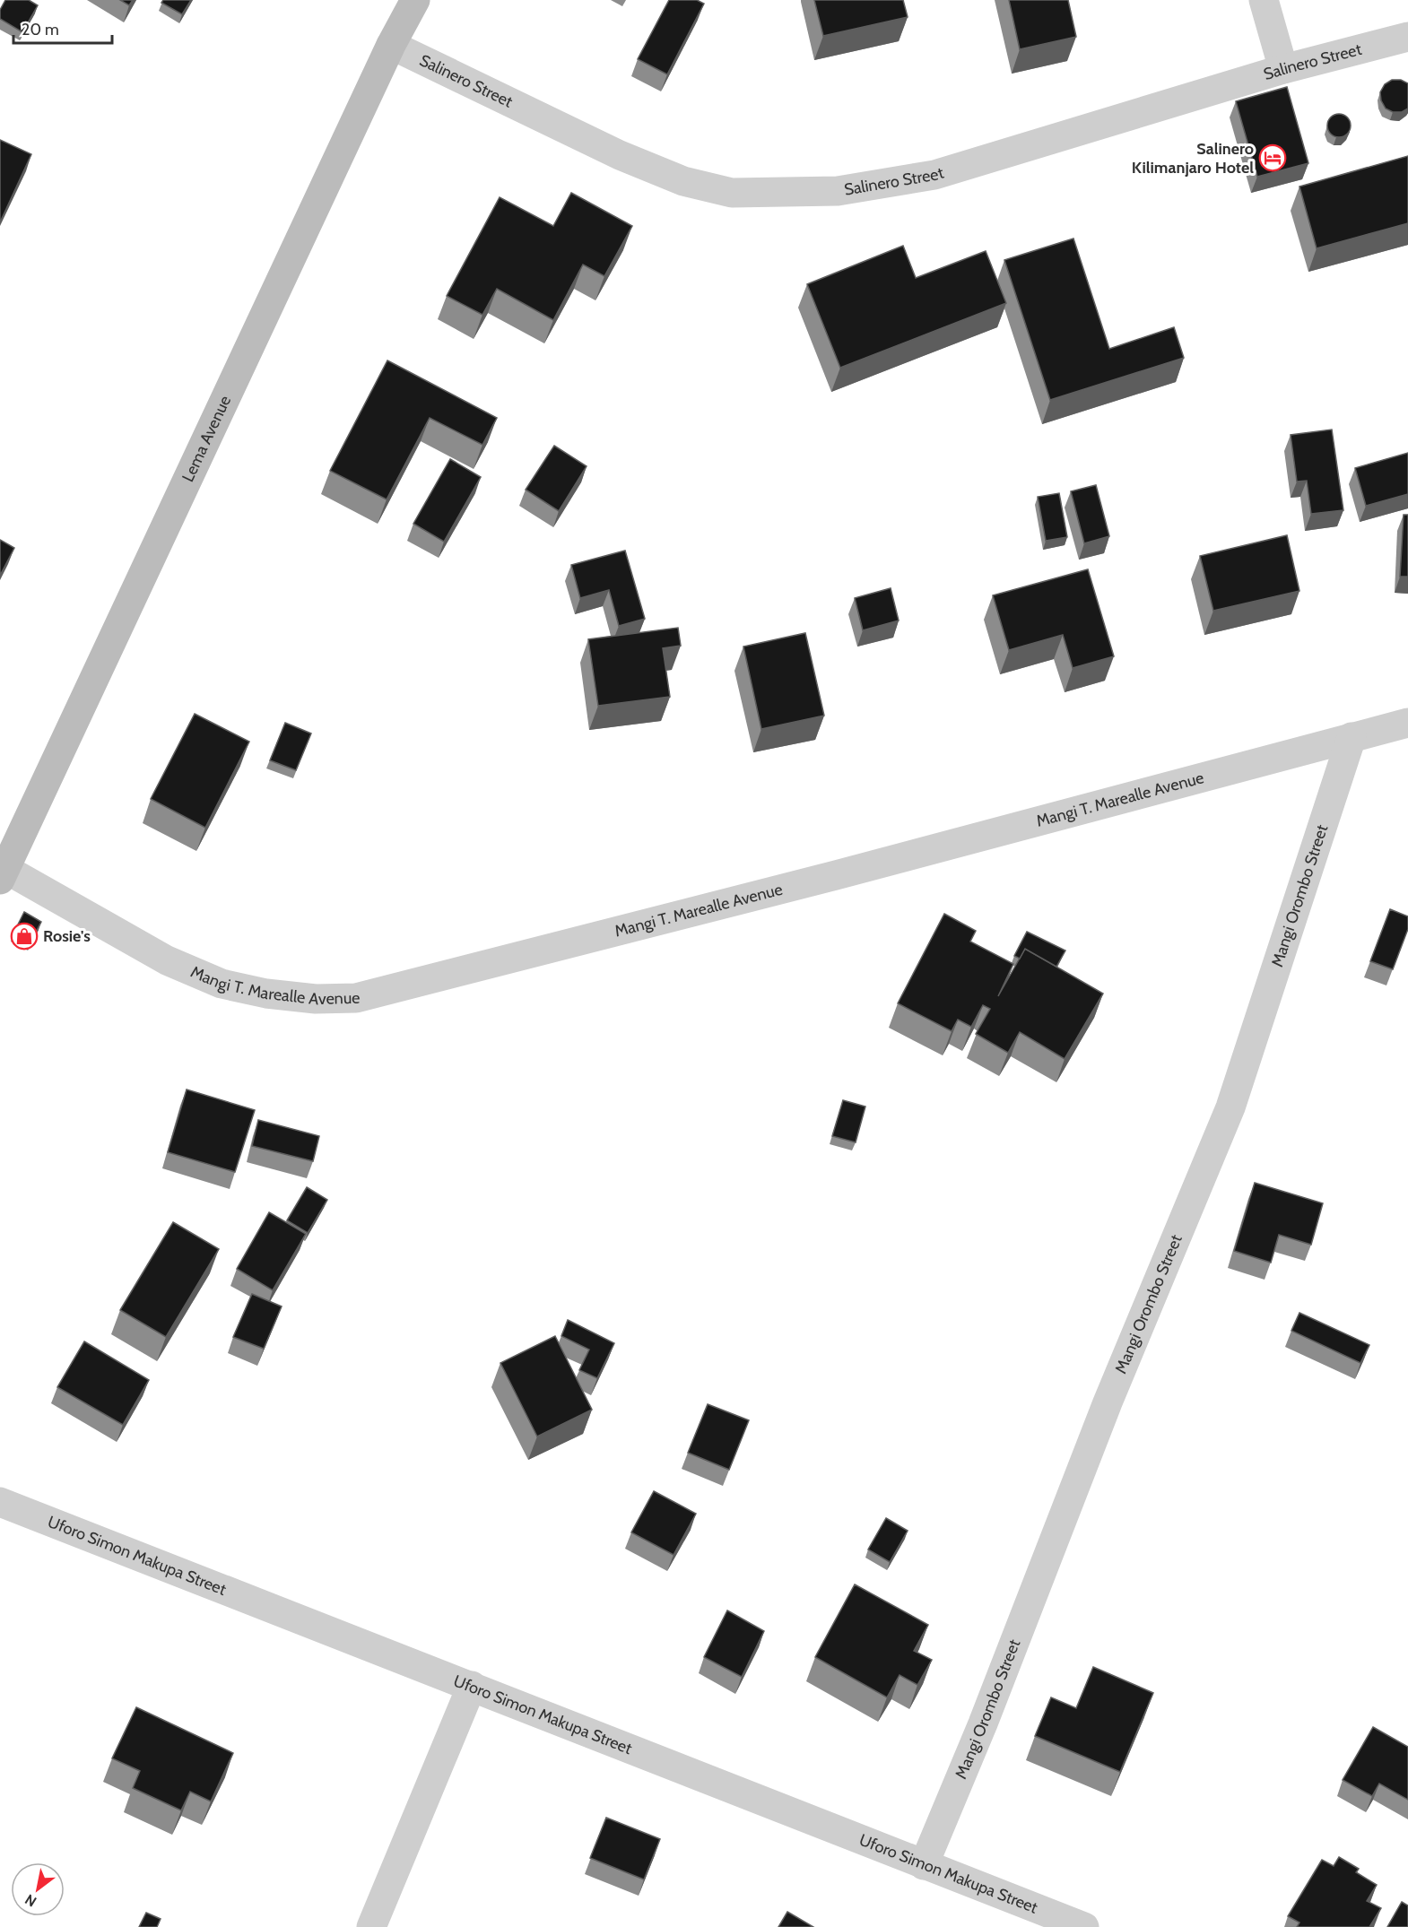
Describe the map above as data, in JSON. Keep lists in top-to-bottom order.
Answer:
{
  "streets": {
    "main road": ["Lema Avenue"],
    "street": [
      "Salinero Street",
      "Mangi T. Marealle Avenue",
      "Mangi Orombo Street",
      "Uforo Simon Makupa Street"
    ]
  },
  "crossings": [
    ["Salinero Street", "Lema Avenue"],
    ["Lema Avenue", "Mangi T. Marealle Avenue"],
    ["Mangi T. Marealle Avenue", "Mangi Orombo Street"],
    ["Mangi Orombo Street", "Uforo Simon Makupa Street"]
  ],
  "places": {
    "hotel": ["Salinero Kilimanjaro Hotel"],
    "shop": ["Rosie's"]
  },
  "scale_bar": "20 m",
  "north": "bottom left"
}
